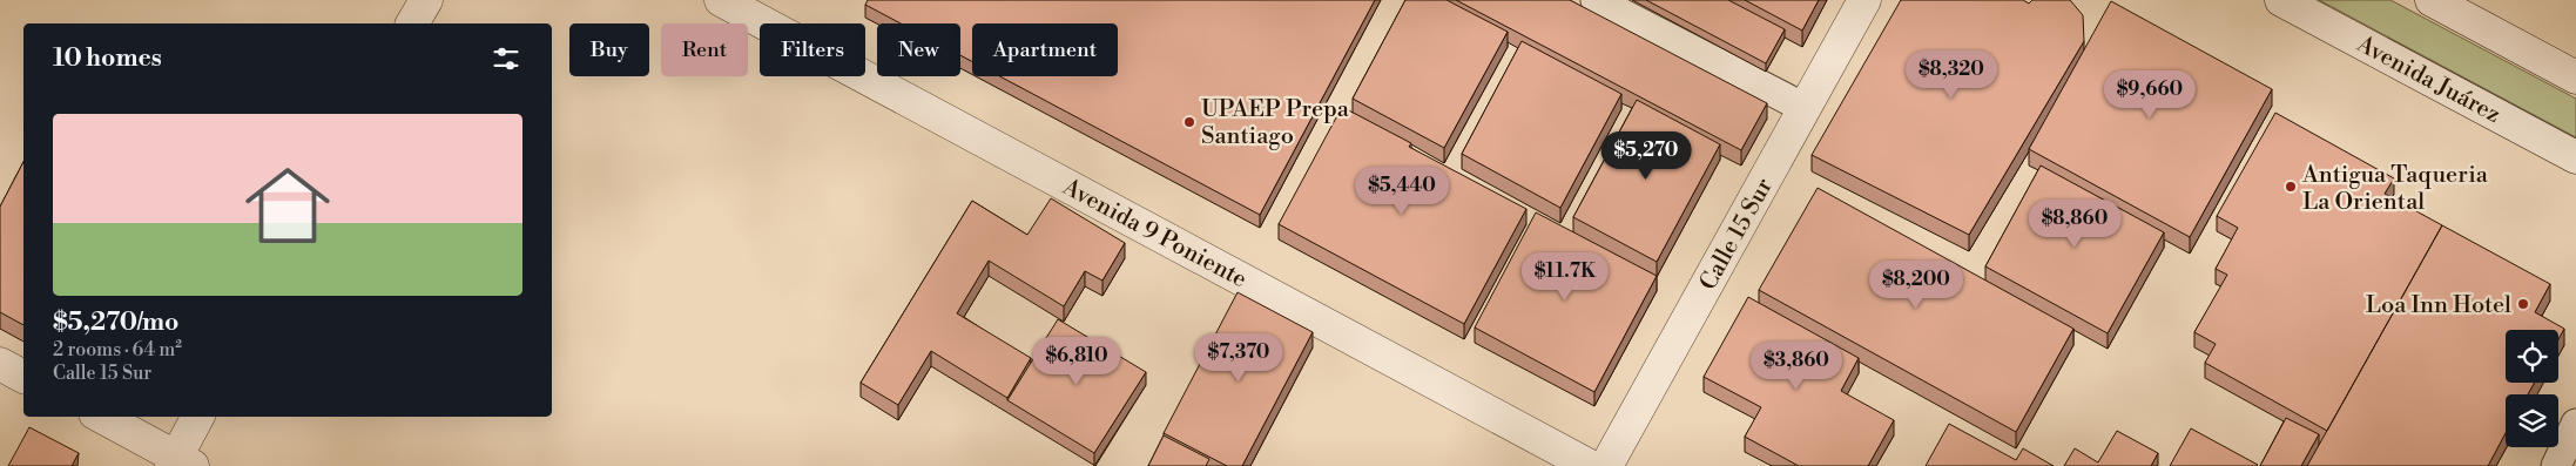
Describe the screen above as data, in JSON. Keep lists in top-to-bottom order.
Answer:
{
  "streets": {
    "street": ["Avenida Juárez", "Avenida 9 Poniente", "Calle 15 Sur"]
  },
  "places": ["UPAEP Prepa Santiago", "Antigua Taqueria La Oriental", "Loa Inn Hotel"],
  "page": {
    "chip": [
      "Buy",
      "Rent",
      "Filters",
      "New",
      "Apartment"
    ],
    "heading": "10 homes",
    "price": [
      "$8,320",
      "$9,660",
      "$5,270",
      "$5,440",
      "$8,860",
      "$11.7K",
      "$8,200",
      "$7,370",
      "$6,810",
      "$3,860"
    ],
    "list": [
      {
        "name": "$5,270/mo",
        "note": "2 rooms · 64 m² · Calle 15 Sur"
      }
    ]
  }
}
